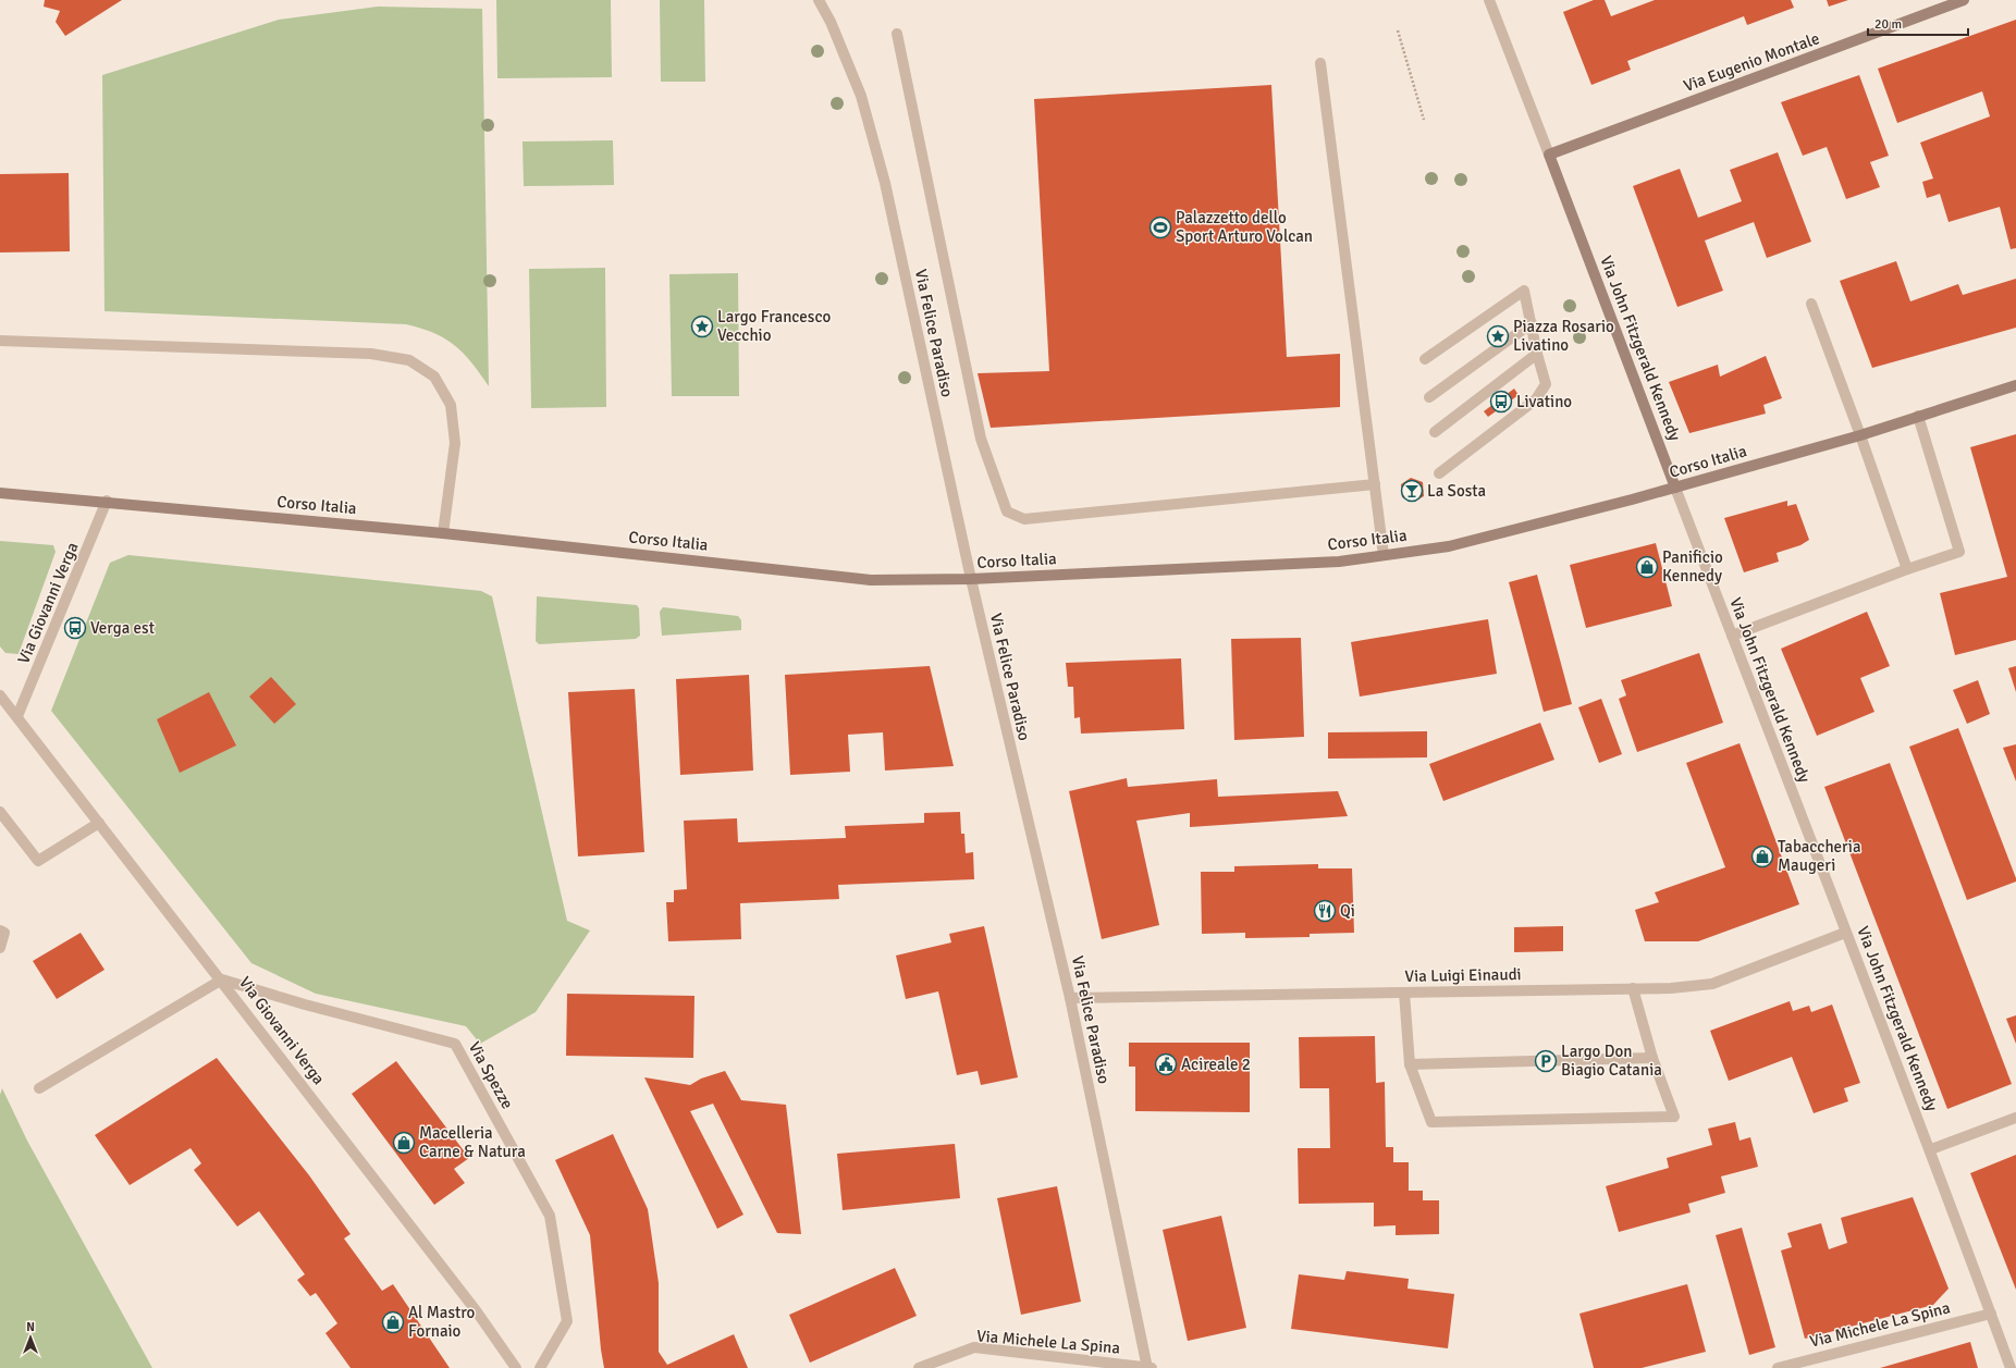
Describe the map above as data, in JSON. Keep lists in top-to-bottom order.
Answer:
{
  "streets": {
    "street": [
      "Via Eugenio Montale",
      "Via Felice Paradiso",
      "Via John Fitzgerald Kennedy",
      "Corso Italia",
      "Via Giovanni Verga",
      "Via Luigi Einaudi",
      "Via Spezze",
      "Via Michele La Spina"
    ]
  },
  "crossings": [
    ["Via Eugenio Montale", "Via John Fitzgerald Kennedy"],
    ["Via Felice Paradiso", "Corso Italia"],
    ["Via Felice Paradiso", "Via Luigi Einaudi"],
    ["Via Felice Paradiso", "Via Michele La Spina"],
    ["Via John Fitzgerald Kennedy", "Corso Italia"],
    ["Via John Fitzgerald Kennedy", "Via Luigi Einaudi"],
    ["Via John Fitzgerald Kennedy", "Via Michele La Spina"],
    ["Corso Italia", "Via Giovanni Verga"],
    ["Via Giovanni Verga", "Via Spezze"]
  ],
  "places": {
    "sports": ["Palazzetto dello Sport Arturo Volcan"],
    "place": ["Largo Francesco Vecchio", "Piazza Rosario Livatino"],
    "bus stop": ["Livatino", "Verga est"],
    "bar": ["La Sosta"],
    "shop": [
      "Panificio Kennedy",
      "Tabaccheria Maugeri",
      "Macelleria Carne & Natura",
      "Al Mastro Fornaio"
    ],
    "restaurant": ["Qi"],
    "parking": ["Largo Don Biagio Catania"],
    "public building": ["Acireale 2"]
  },
  "scale_bar": "20 m",
  "north": "top"
}
